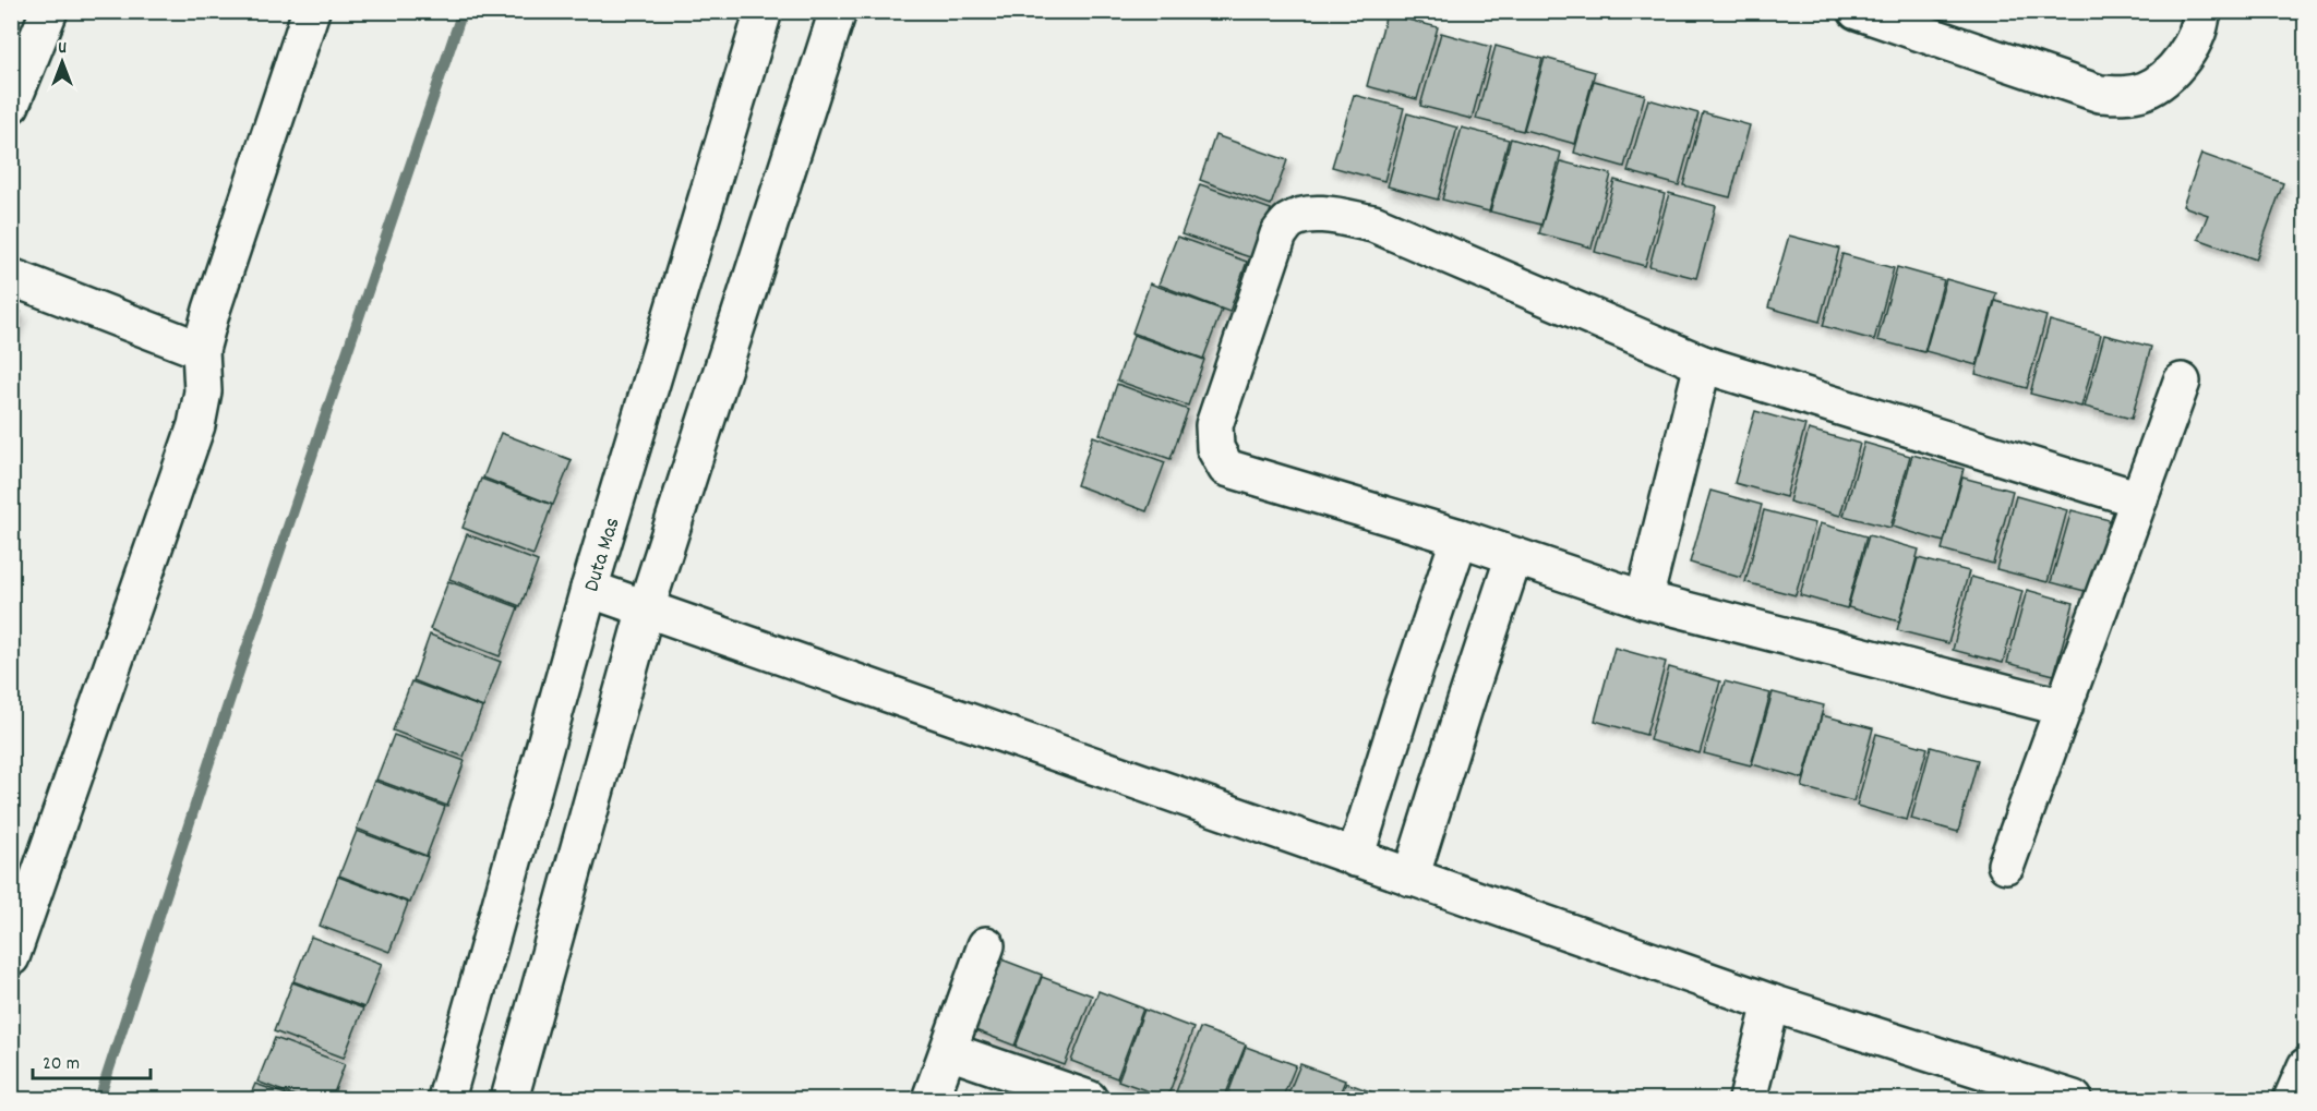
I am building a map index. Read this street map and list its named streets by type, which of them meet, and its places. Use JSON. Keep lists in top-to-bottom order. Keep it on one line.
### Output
{"streets":{"street":["Duta Mas"]},"scale_bar":"20 m","north":"top"}
